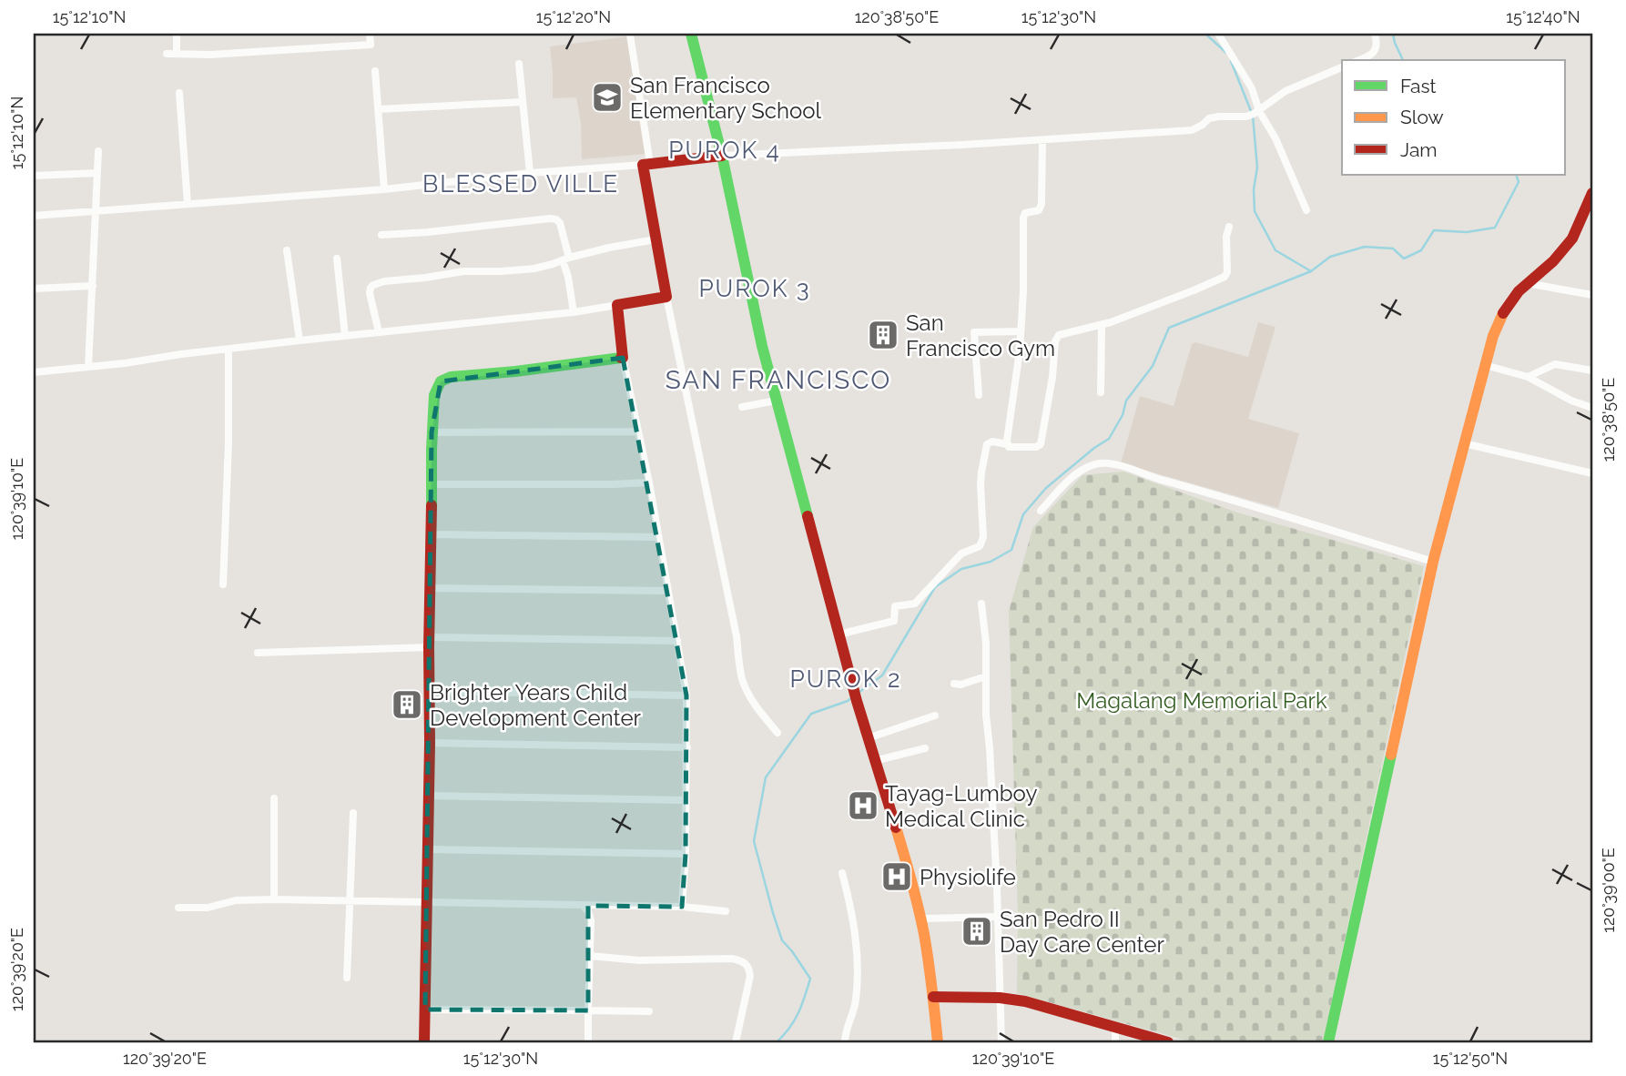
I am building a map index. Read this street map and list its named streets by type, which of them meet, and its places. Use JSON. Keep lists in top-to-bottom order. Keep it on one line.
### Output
{"districts":["PUROK 4","BLESSED VILLE","PUROK 3","SAN FRANCISCO","PUROK 2"],"parks":["Magalang Memorial Park"],"places":{"school or university":["San Francisco Elementary School"],"building":["San Francisco Gym","Brighter Years Child Development Center","San Pedro II Day Care Center"],"hospital":["Tayag-Lumboy Medical Clinic","Physiolife"]},"legend":["Fast","Slow","Jam"],"coordinates":["15°12'10\"N","15°12'20\"N","120°38'50\"E","15°12'30\"N","15°12'40\"N","120°39'10\"E","120°39'00\"E","120°39'20\"E","15°12'50\"N"]}
